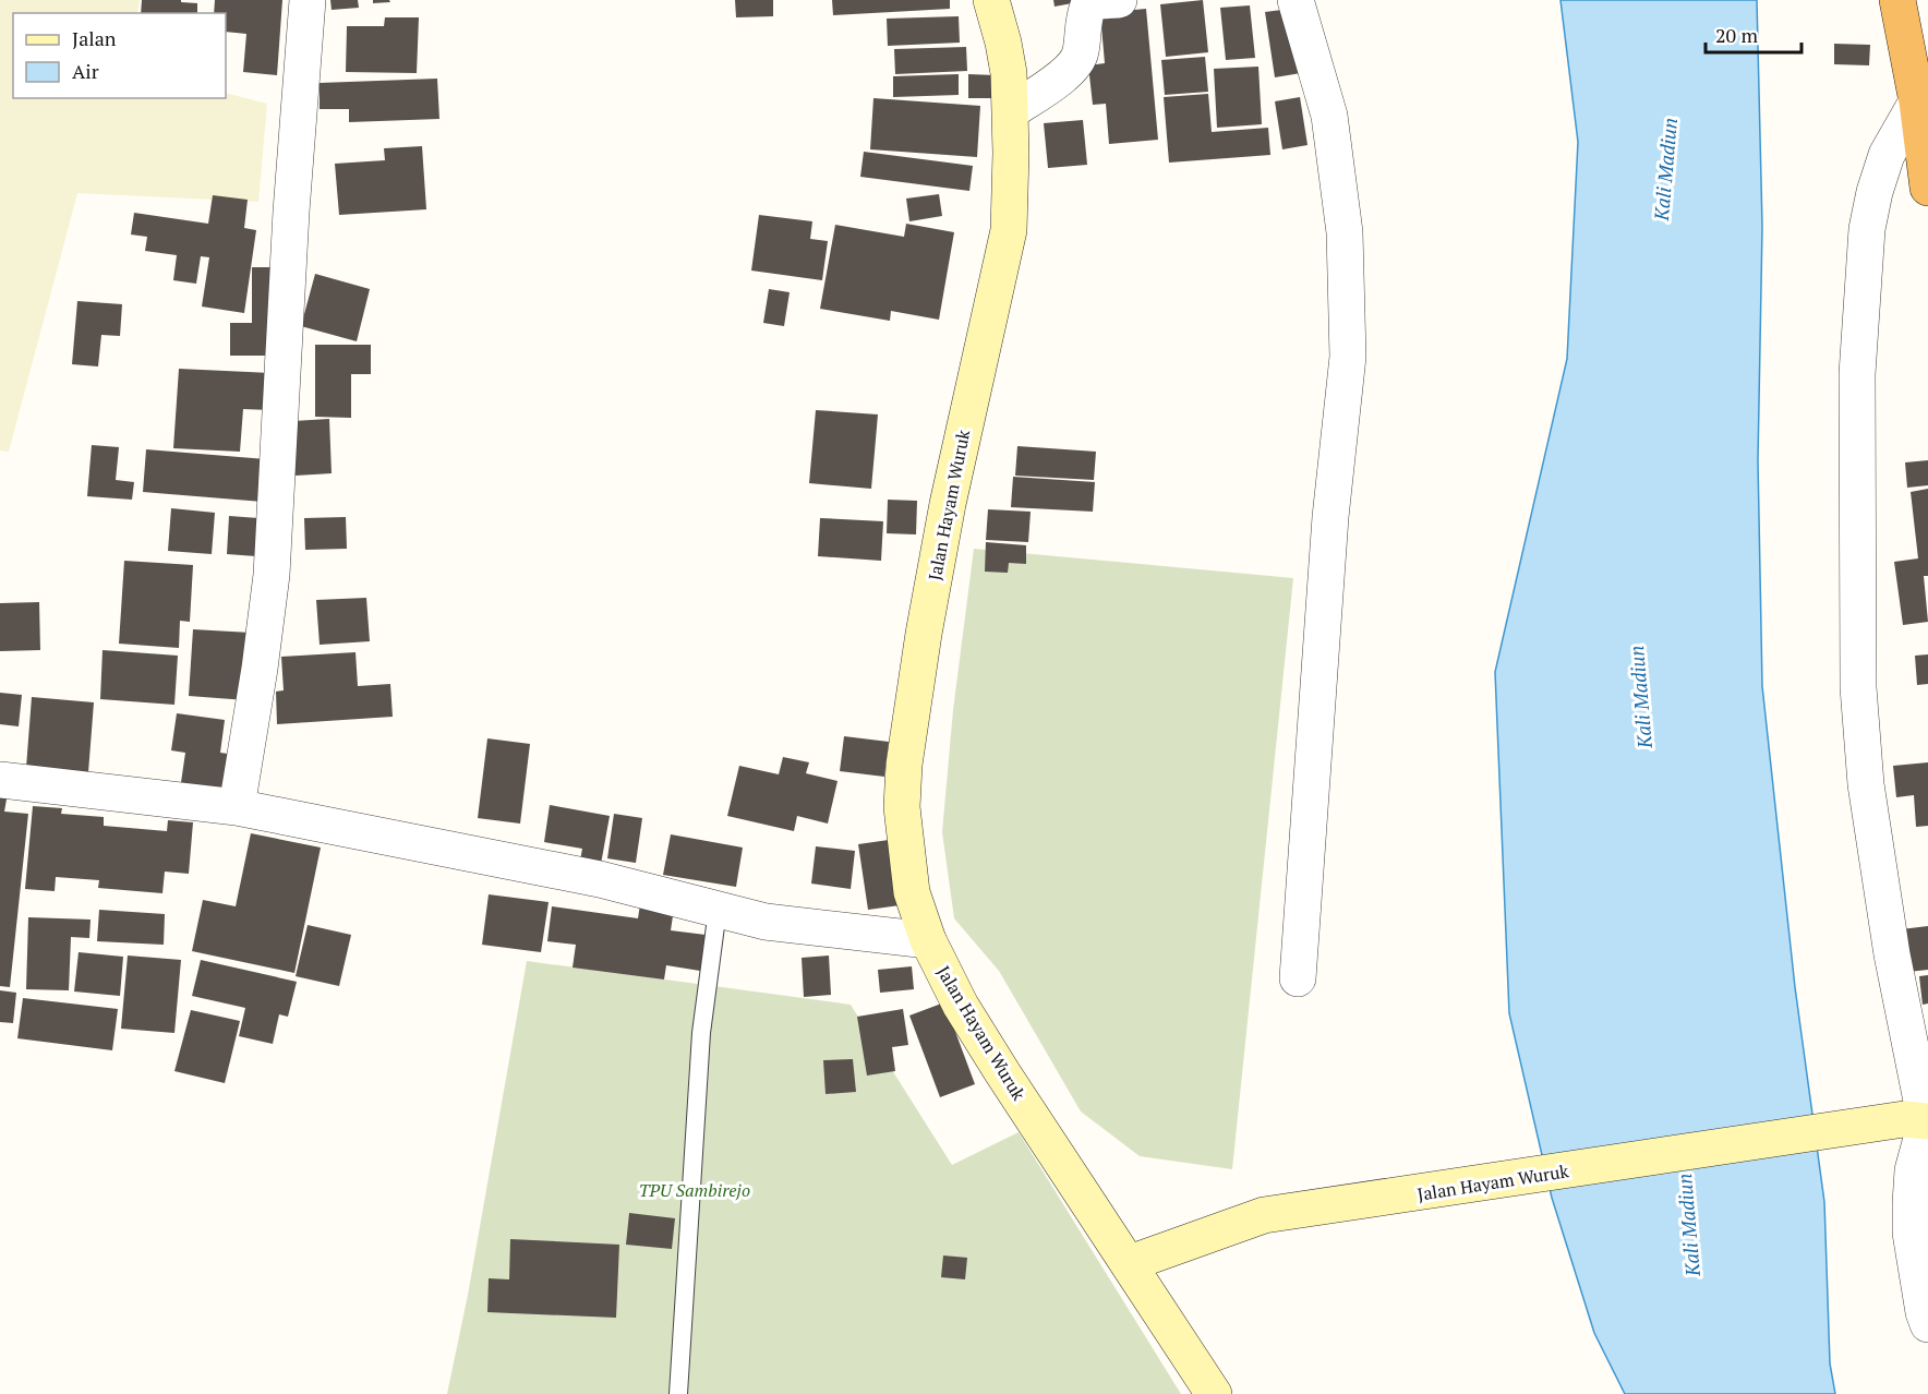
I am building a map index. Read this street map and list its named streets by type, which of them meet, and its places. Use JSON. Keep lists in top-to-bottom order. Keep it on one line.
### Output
{"streets":{"main road":["Jalan Hayam Wuruk"]},"water":["Kali Madiun"],"parks":["TPU Sambirejo"],"legend":["Jalan","Air"],"scale_bar":"20 m"}
